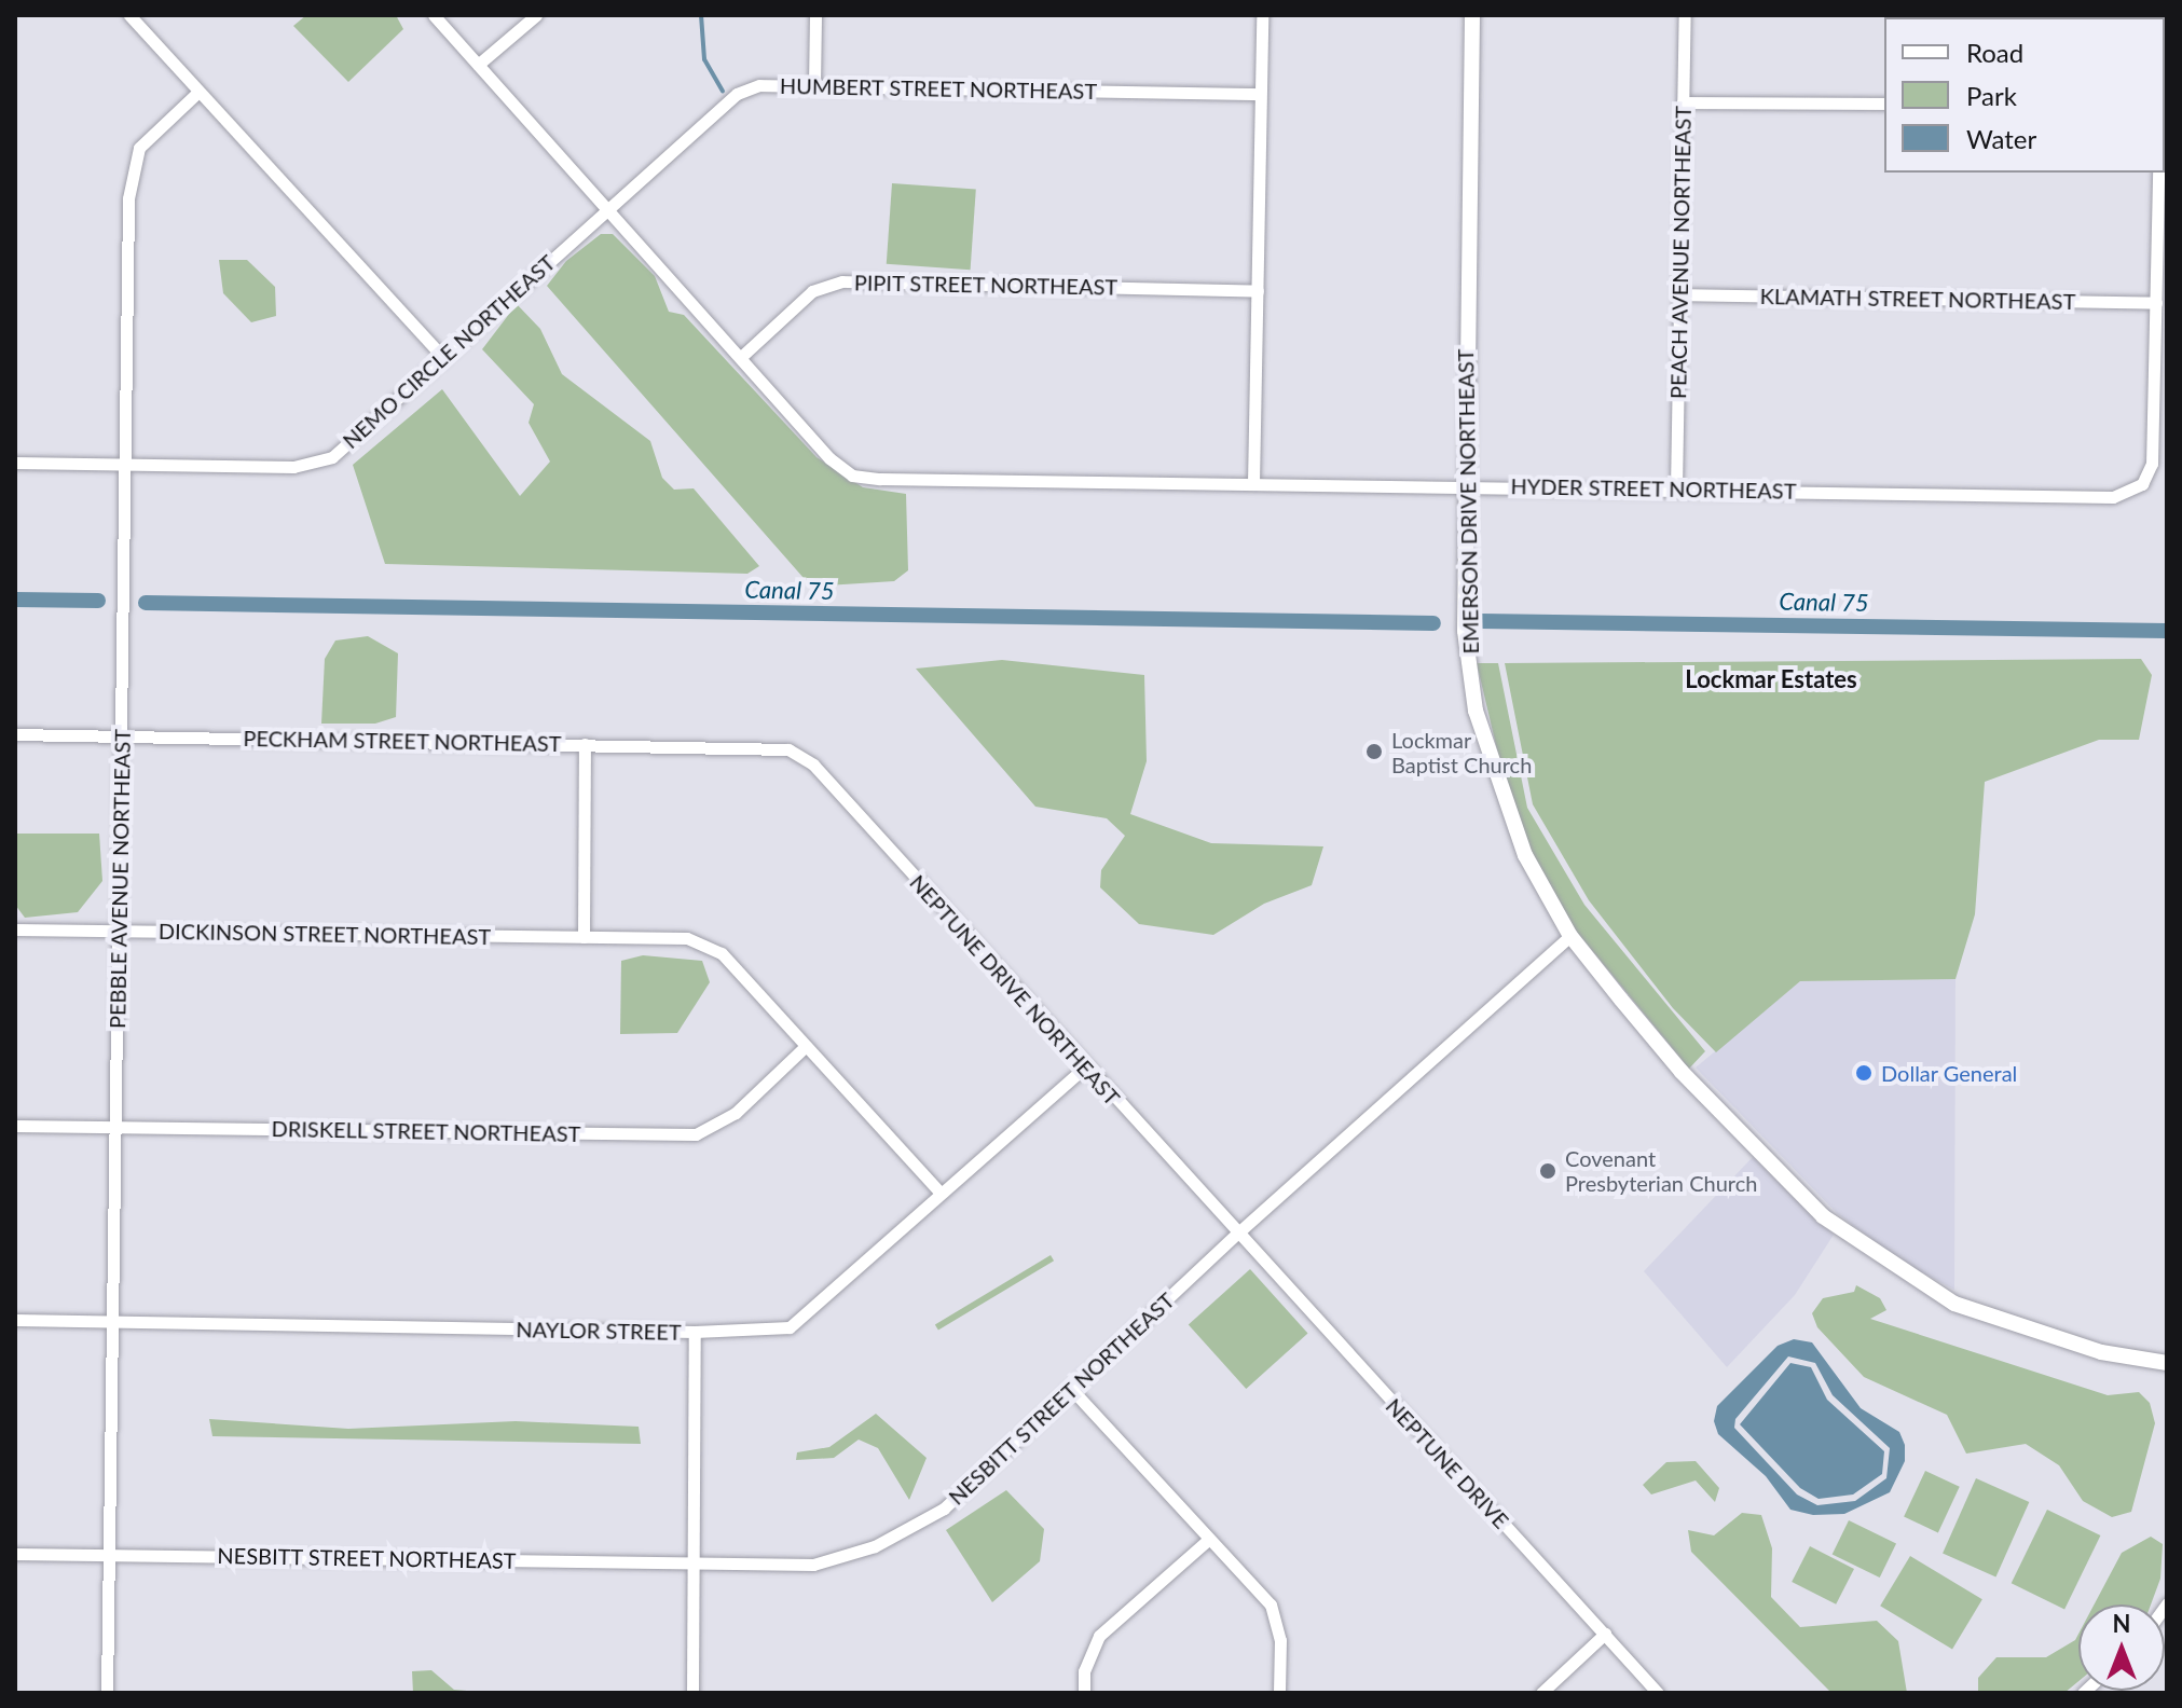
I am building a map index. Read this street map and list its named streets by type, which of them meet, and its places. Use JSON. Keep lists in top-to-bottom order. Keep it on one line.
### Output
{"streets":{"street":["HUMBERT STREET NORTHEAST","PEACH AVENUE NORTHEAST","PIPIT STREET NORTHEAST","KLAMATH STREET NORTHEAST","NEMO CIRCLE NORTHEAST","HYDER STREET NORTHEAST","EMERSON DRIVE NORTHEAST","PECKHAM STREET NORTHEAST","PEBBLE AVENUE NORTHEAST","DICKINSON STREET NORTHEAST","NEPTUNE DRIVE NORTHEAST","DRISKELL STREET NORTHEAST","NAYLOR STREET","NESBITT STREET NORTHEAST","NEPTUNE DRIVE"]},"crossings":[["HUMBERT STREET NORTHEAST","NEMO CIRCLE NORTHEAST"],["PEACH AVENUE NORTHEAST","KLAMATH STREET NORTHEAST"],["PEACH AVENUE NORTHEAST","HYDER STREET NORTHEAST"],["PIPIT STREET NORTHEAST","HYDER STREET NORTHEAST"],["KLAMATH STREET NORTHEAST","HYDER STREET NORTHEAST"],["NEMO CIRCLE NORTHEAST","PEBBLE AVENUE NORTHEAST"],["HYDER STREET NORTHEAST","EMERSON DRIVE NORTHEAST"],["EMERSON DRIVE NORTHEAST","NESBITT STREET NORTHEAST"],["PECKHAM STREET NORTHEAST","PEBBLE AVENUE NORTHEAST"],["PECKHAM STREET NORTHEAST","NEPTUNE DRIVE NORTHEAST"],["PEBBLE AVENUE NORTHEAST","DICKINSON STREET NORTHEAST"],["PEBBLE AVENUE NORTHEAST","DRISKELL STREET NORTHEAST"],["PEBBLE AVENUE NORTHEAST","NAYLOR STREET"],["PEBBLE AVENUE NORTHEAST","NESBITT STREET NORTHEAST"],["DICKINSON STREET NORTHEAST","DRISKELL STREET NORTHEAST"],["DICKINSON STREET NORTHEAST","NAYLOR STREET"],["NEPTUNE DRIVE NORTHEAST","NAYLOR STREET"],["NEPTUNE DRIVE NORTHEAST","NESBITT STREET NORTHEAST"],["NEPTUNE DRIVE NORTHEAST","NEPTUNE DRIVE"],["NESBITT STREET NORTHEAST","NEPTUNE DRIVE"]],"districts":["Lockmar Estates"],"water":["Canal 75"],"places":["Lockmar Baptist Church","Dollar General","Covenant Presbyterian Church"],"legend":["Road","Park","Water"],"north":"top"}
